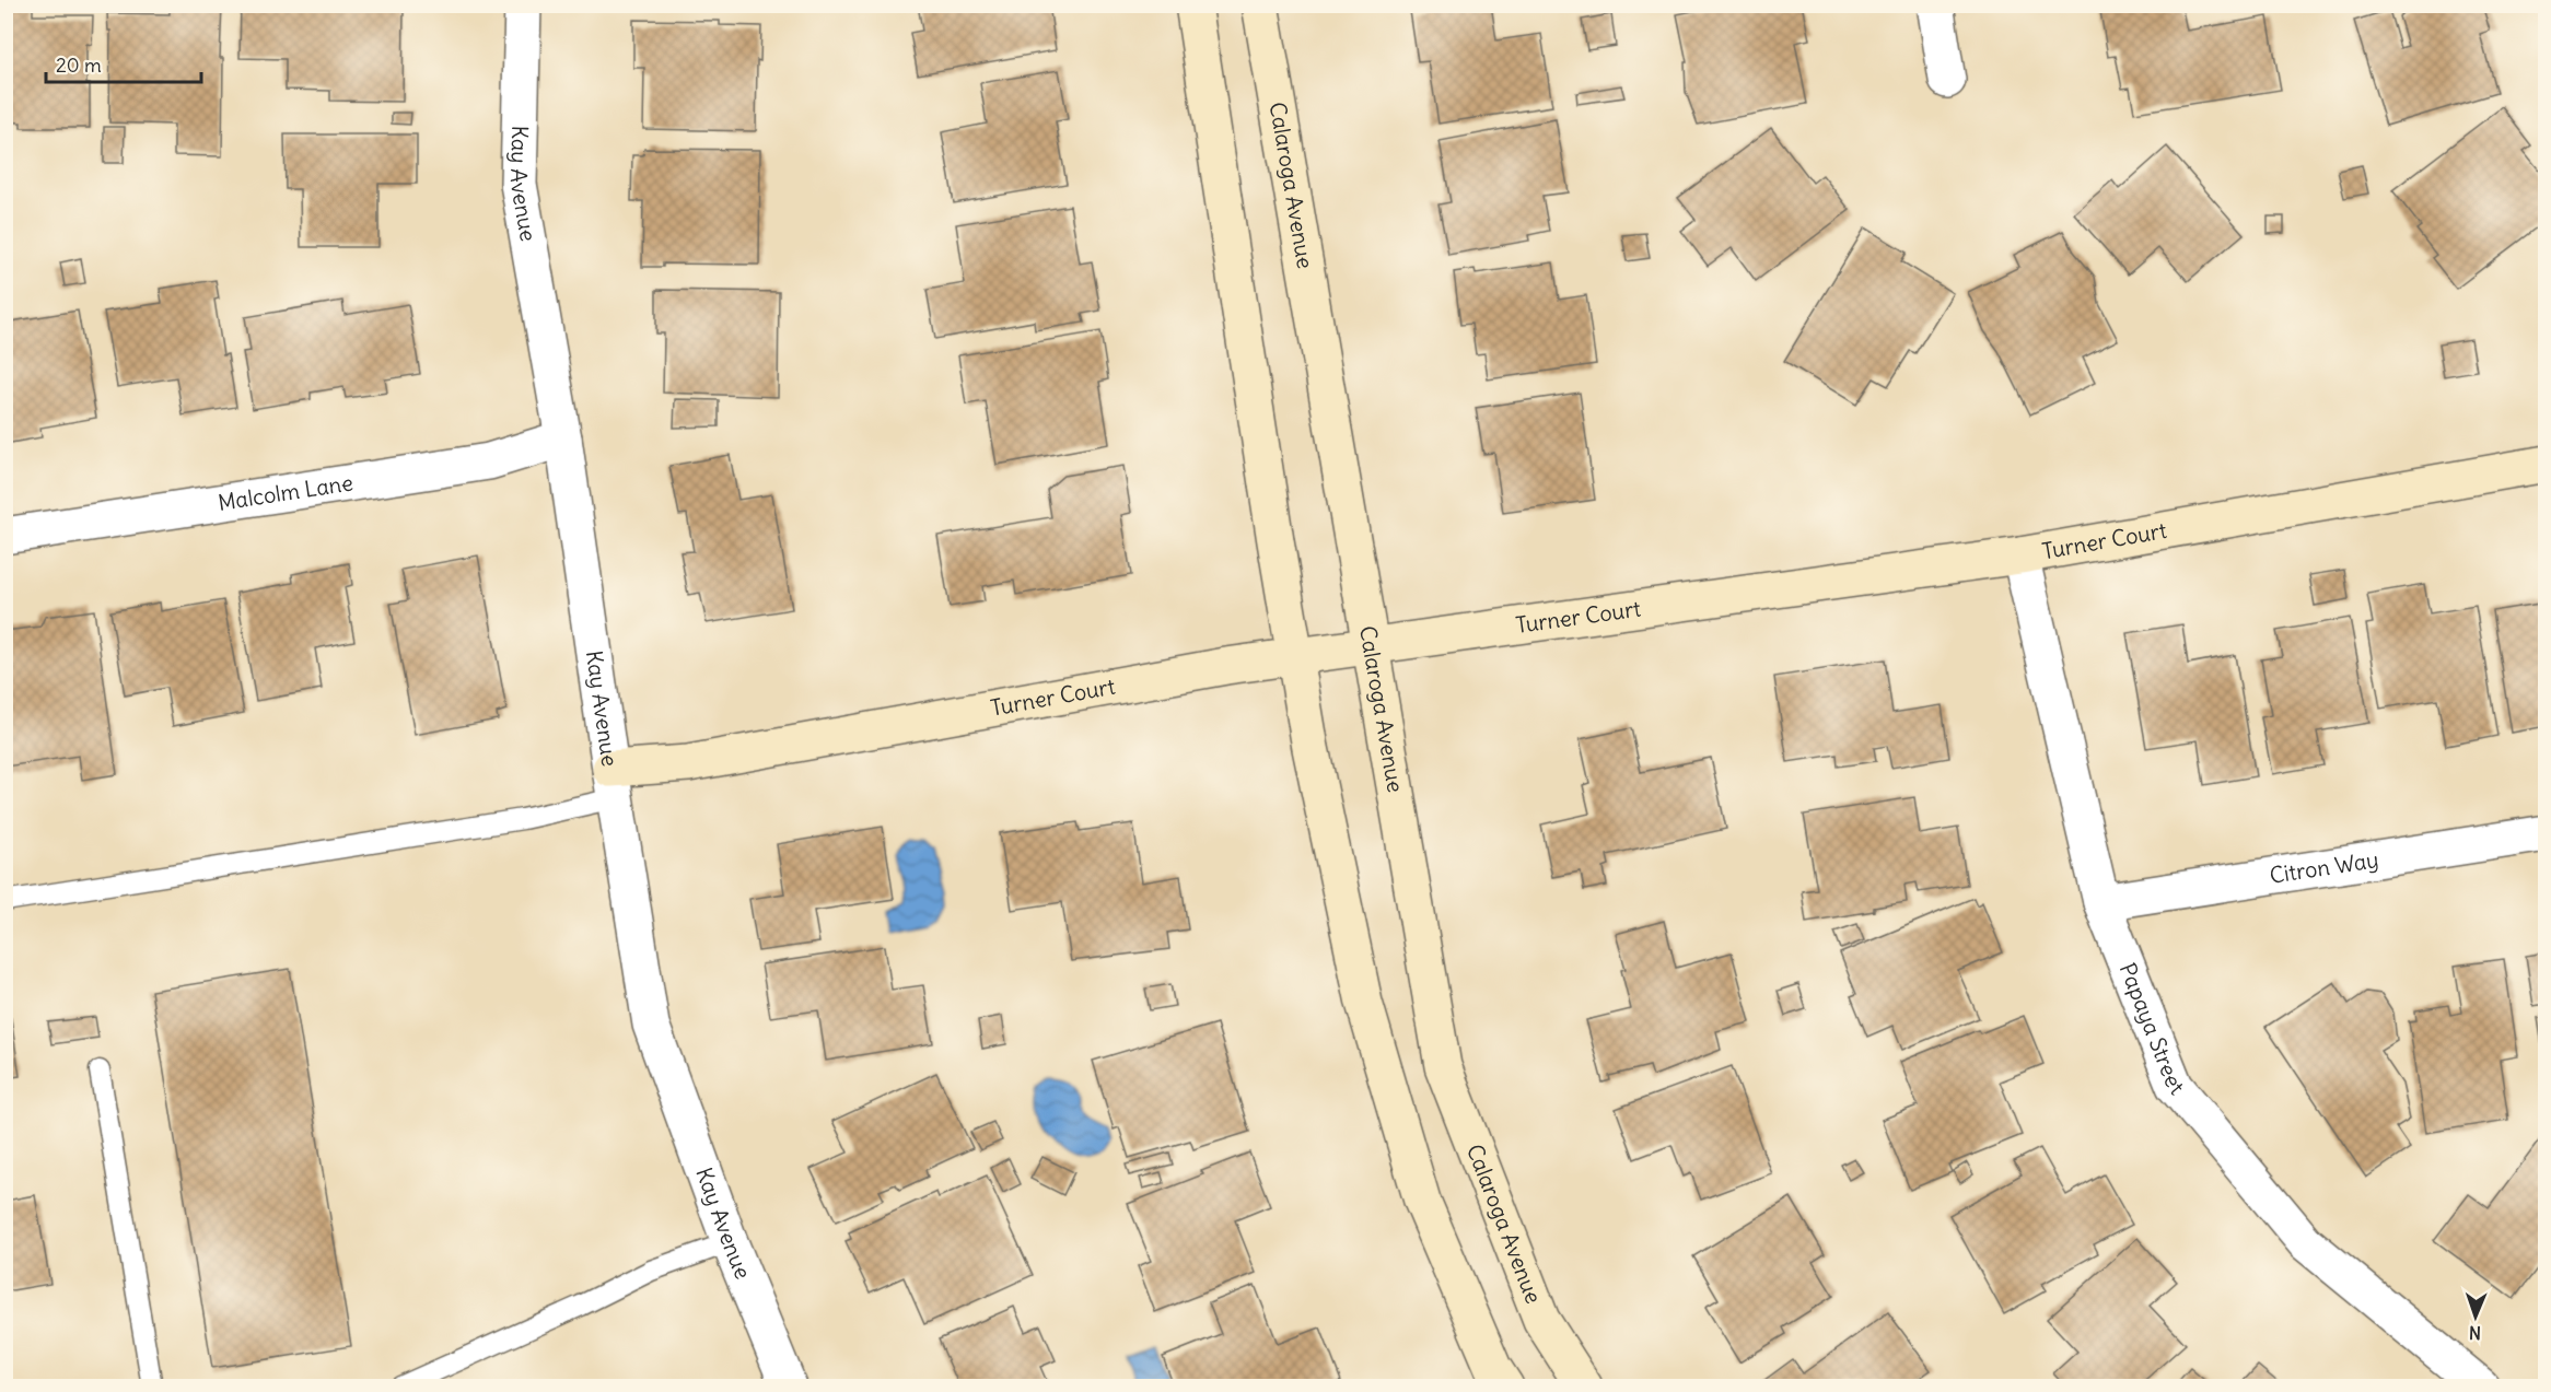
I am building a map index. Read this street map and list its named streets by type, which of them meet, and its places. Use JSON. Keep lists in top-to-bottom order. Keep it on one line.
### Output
{"streets":{"street":["Kay Avenue","Calaroga Avenue","Malcolm Lane","Turner Court","Citron Way","Papaya Street"]},"crossings":[["Kay Avenue","Malcolm Lane"],["Kay Avenue","Turner Court"],["Calaroga Avenue","Turner Court"],["Turner Court","Papaya Street"],["Citron Way","Papaya Street"]],"scale_bar":"20 m","north":"bottom"}
